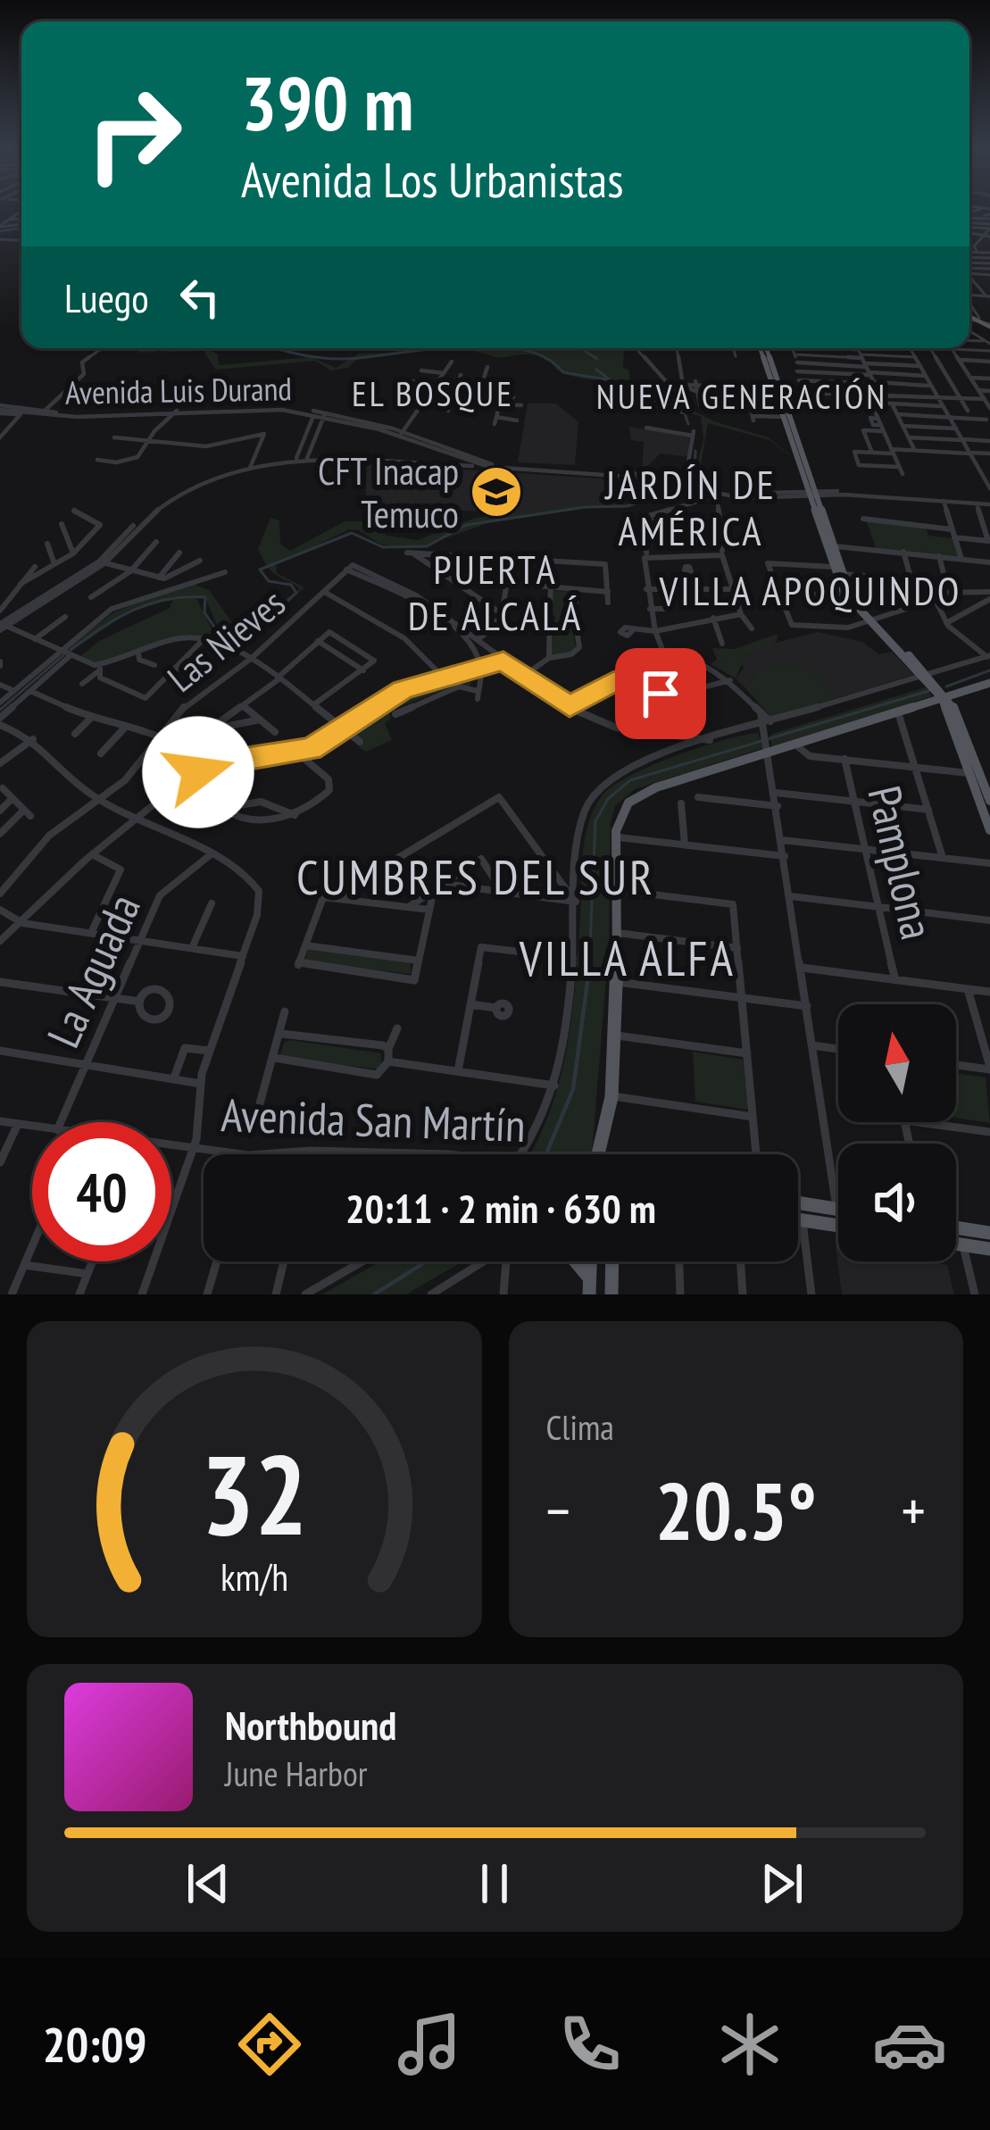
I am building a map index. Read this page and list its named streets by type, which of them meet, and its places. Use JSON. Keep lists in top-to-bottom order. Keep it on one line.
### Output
{"streets":{"street":["Avenida Luis Durand","Las Nieves","Pamplona","La Aguada","Avenida San Martín"]},"districts":["EL BOSQUE","NUEVA GENERACIÓN","JARDÍN DE AMÉRICA","PUERTA DE ALCALÁ","VILLA APOQUINDO","CUMBRES DEL SUR","VILLA ALFA"],"places":{"school or university":["CFT Inacap Temuco"]},"north":"top","page":{"turn":["390 m","Avenida Los Urbanistas"],"then":"Luego","limit":"40","trip":"20:11 · 2 min · 630 m","tile":"Clima","heat":["−","20.5°","+"],"song":["Northbound","June Harbor"],"tabs":"20:09","gauge":["32","km/h"]}}
